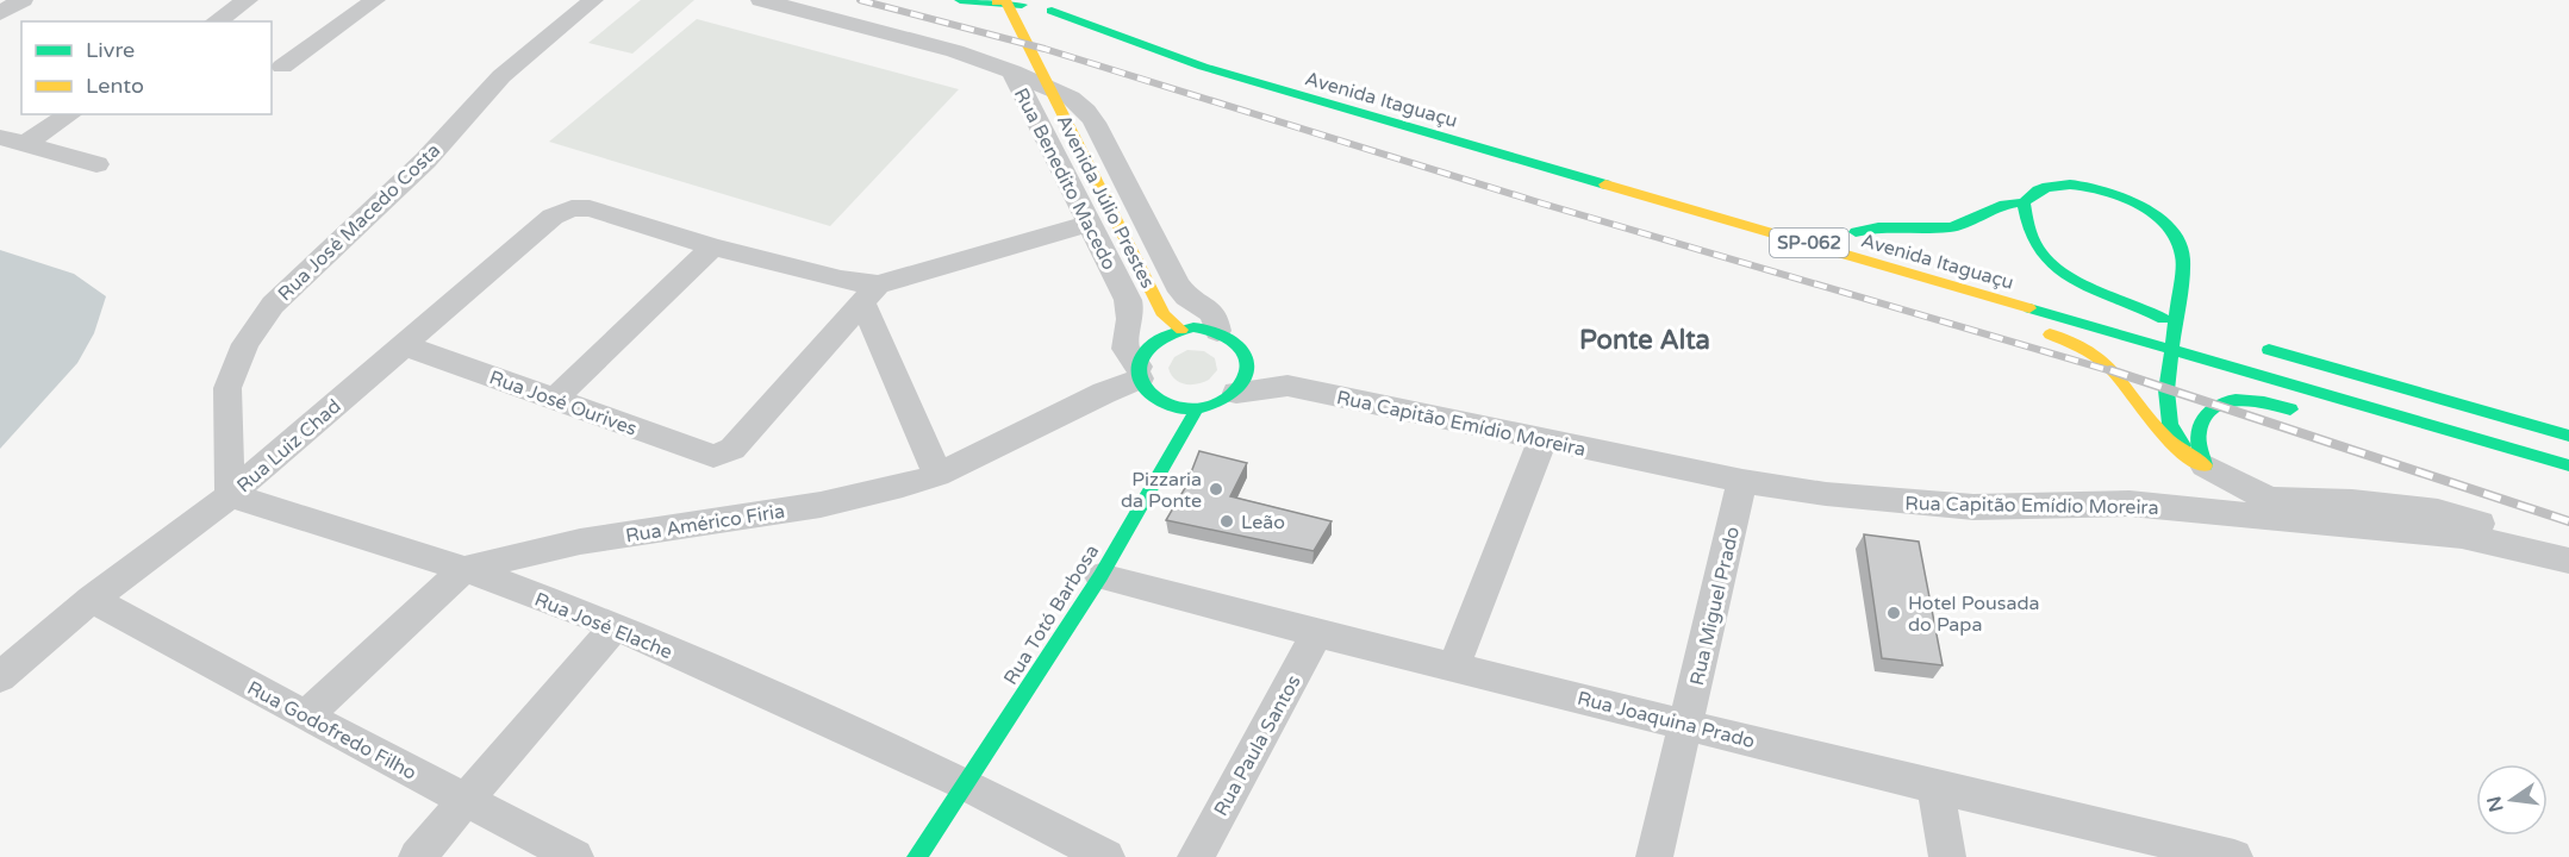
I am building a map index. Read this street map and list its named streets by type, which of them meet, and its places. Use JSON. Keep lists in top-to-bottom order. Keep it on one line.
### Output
{"streets":{"main road":["Avenida Itaguaçu","Avenida Júlio Prestes","SP-062","Rua Totó Barbosa"],"street":["Rua Benedito Macedo","Rua José Macedo Costa","Rua José Ourives","Rua Capitão Emídio Moreira","Rua Luiz Chad","Rua Américo Firia","Rua Miguel Prado","Rua José Elache","Rua Joaquina Prado","Rua Godofredo Filho","Rua Paula Santos"]},"crossings":[["Avenida Itaguaçu","SP-062"],["Rua Benedito Macedo","Avenida Júlio Prestes"],["Rua Benedito Macedo","Rua Capitão Emídio Moreira"],["Rua Benedito Macedo","Rua Américo Firia"],["Rua Benedito Macedo","Rua Totó Barbosa"],["Avenida Júlio Prestes","Rua Capitão Emídio Moreira"],["Avenida Júlio Prestes","Rua Américo Firia"],["Avenida Júlio Prestes","Rua Totó Barbosa"],["Rua José Macedo Costa","Rua Luiz Chad"],["Rua José Macedo Costa","Rua José Elache"],["Rua José Ourives","Rua Luiz Chad"],["Rua Capitão Emídio Moreira","Rua Américo Firia"],["Rua Capitão Emídio Moreira","Rua Miguel Prado"],["Rua Capitão Emídio Moreira","Rua Totó Barbosa"],["Rua Luiz Chad","Rua José Elache"],["Rua Luiz Chad","Rua Godofredo Filho"],["Rua Américo Firia","Rua Totó Barbosa"],["Rua Américo Firia","Rua José Elache"],["Rua Américo Firia","Rua Godofredo Filho"],["Rua Miguel Prado","Rua Joaquina Prado"],["Rua Totó Barbosa","Rua José Elache"],["Rua Totó Barbosa","Rua Joaquina Prado"],["Rua Joaquina Prado","Rua Paula Santos"]],"districts":["Ponte Alta"],"places":["Pizzaria da Ponte","Leão","Hotel Pousada do Papa"],"legend":["Livre","Lento"],"north":"left"}
